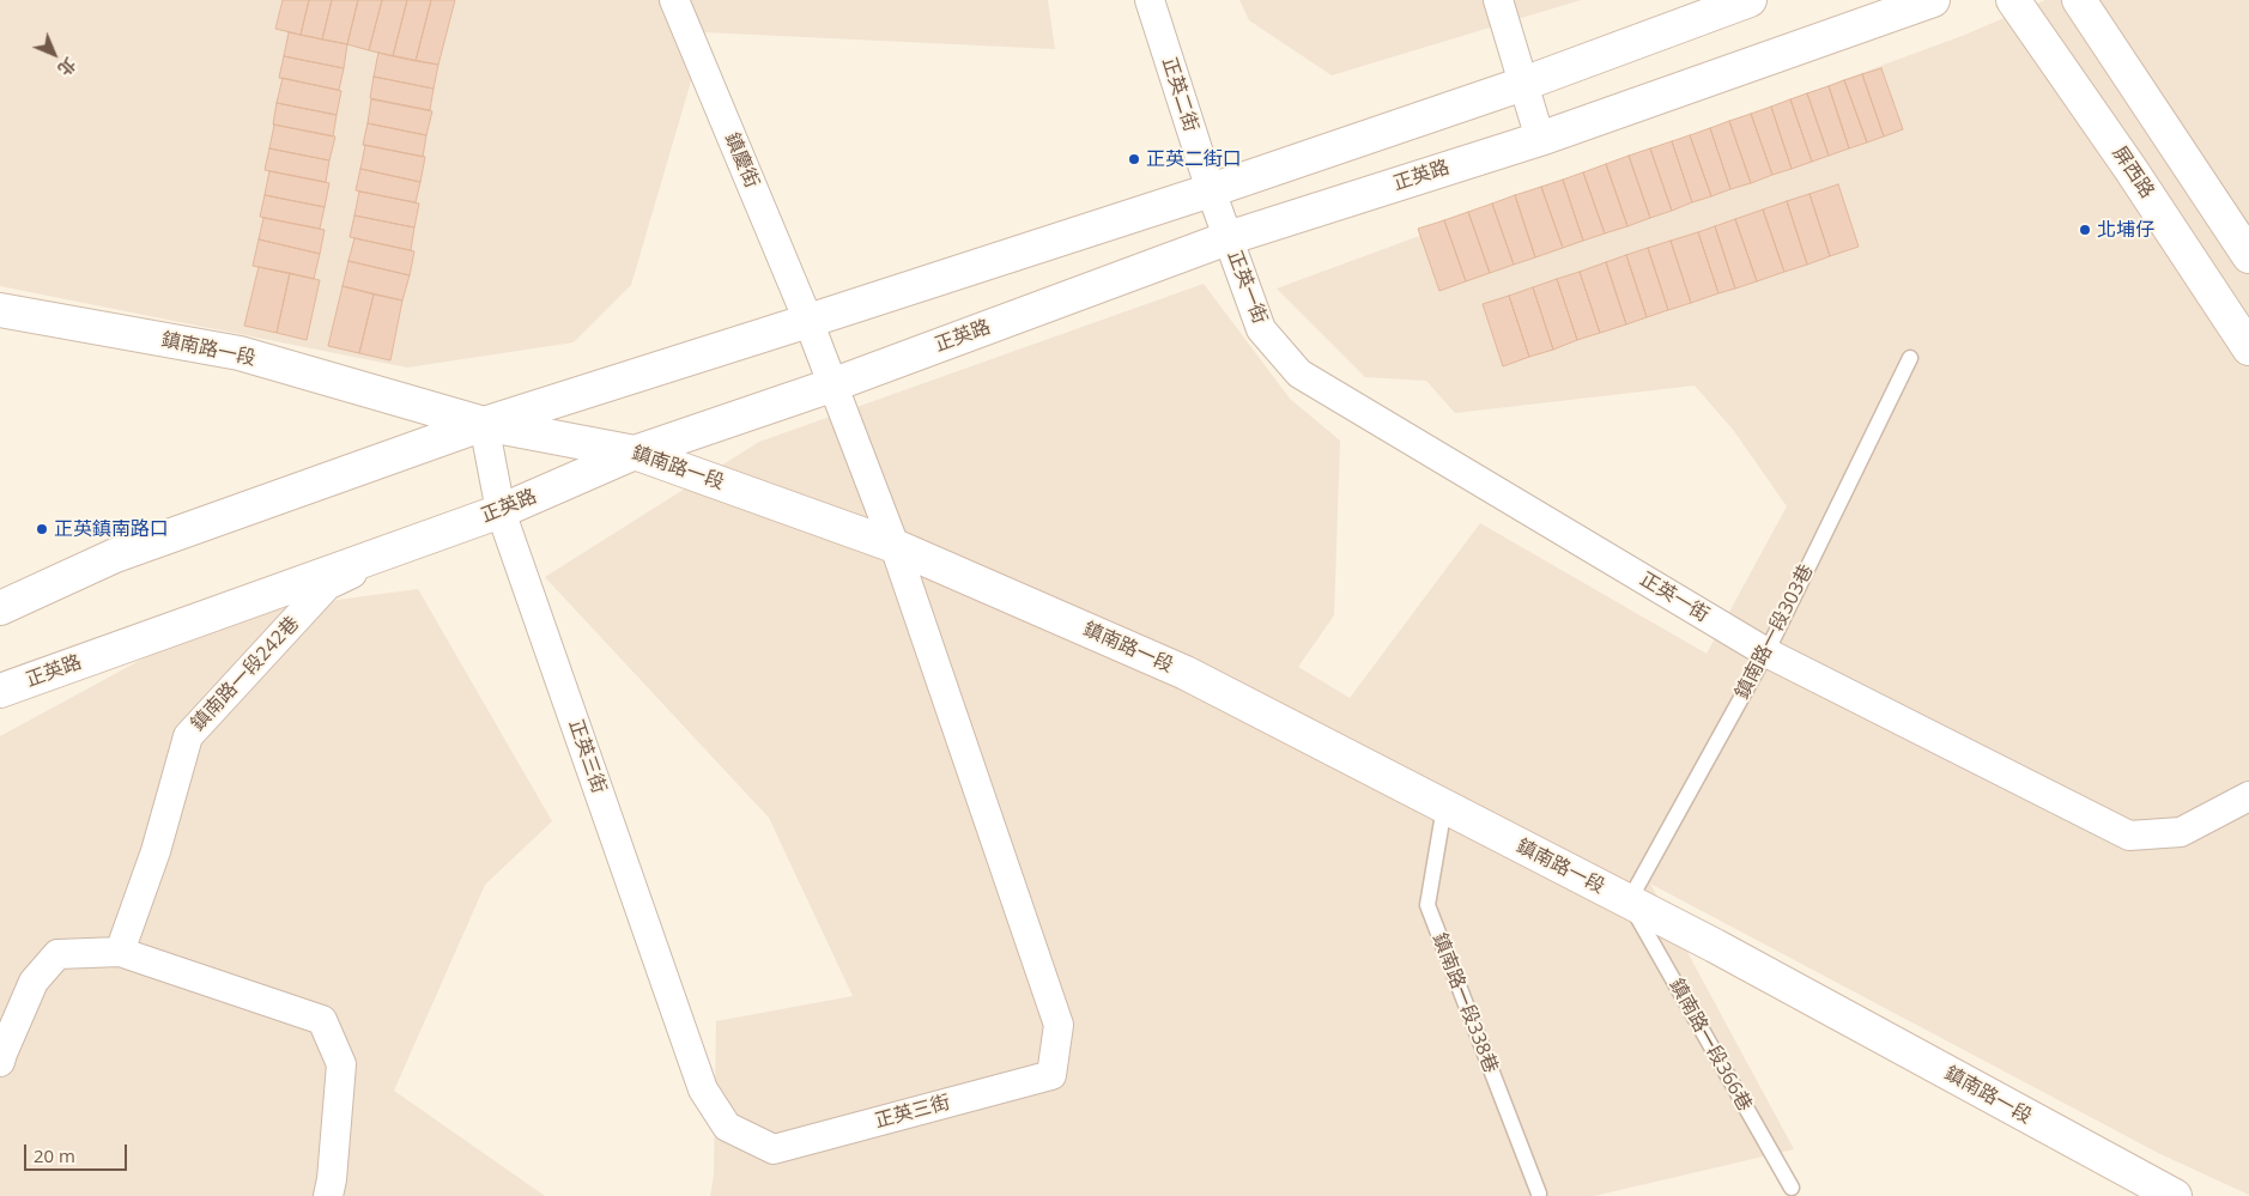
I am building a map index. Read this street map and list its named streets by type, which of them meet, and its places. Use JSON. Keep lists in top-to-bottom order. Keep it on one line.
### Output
{"streets":{"street":["正英二街","鎮慶街","屏西路","正英路","正英一街","鎮南路一段","鎮南路一段242巷","正英三街"],"lane":["鎮南路一段303巷","鎮南路一段338巷","鎮南路一段366巷"]},"crossings":[["正英二街","正英一街"],["鎮慶街","正英三街"],["正英路","正英一街"],["正英路","鎮南路一段"],["正英路","鎮南路一段242巷"],["正英路","正英三街"],["正英一街","鎮南路一段303巷"],["鎮南路一段","鎮南路一段303巷"],["鎮南路一段","正英三街"],["鎮南路一段","鎮南路一段338巷"],["鎮南路一段","鎮南路一段366巷"],["鎮南路一段303巷","鎮南路一段366巷"],["鎮南路一段242巷","正英三街"]],"places":["正英二街口","北埔仔","正英鎮南路口"],"scale_bar":"20 m","north":"bottom right"}
